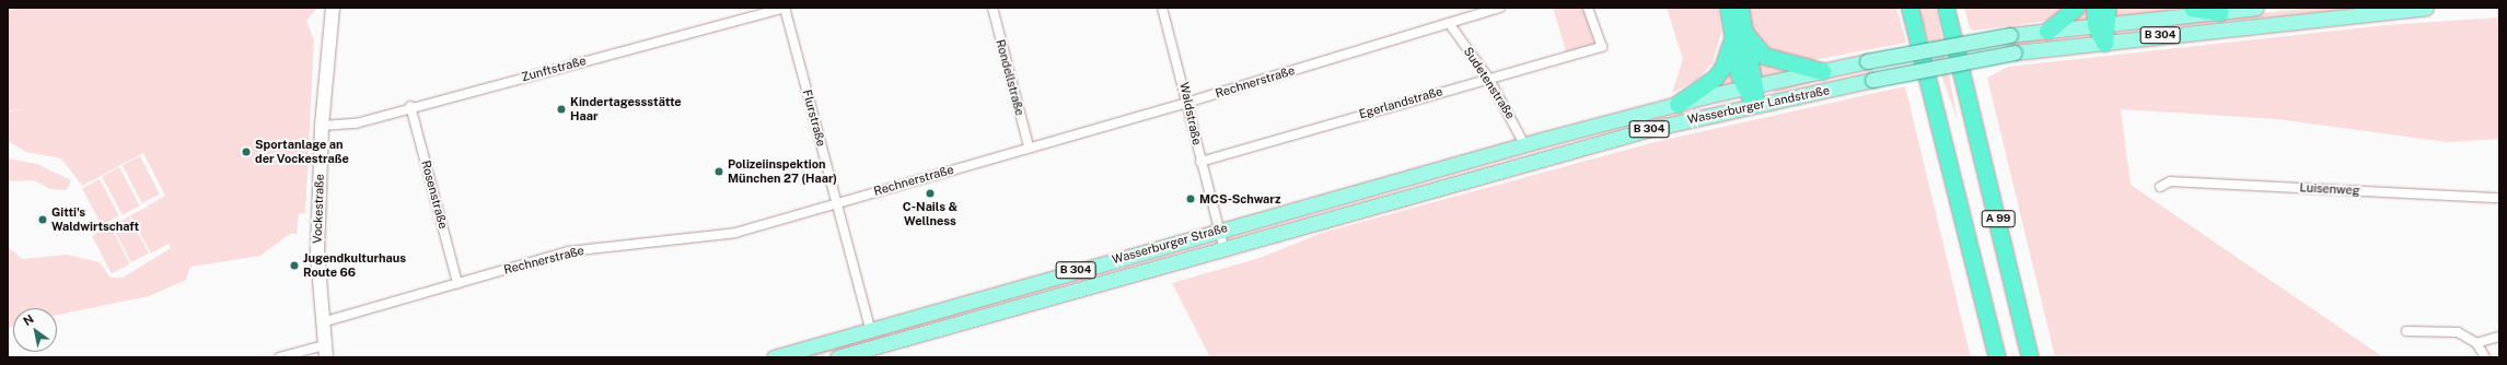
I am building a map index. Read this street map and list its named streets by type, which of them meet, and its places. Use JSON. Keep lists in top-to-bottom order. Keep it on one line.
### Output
{"streets":{"highway":["A 99"],"main road":["B 304","Wasserburger Landstraße","Vockestraße","Wasserburger Straße"],"street":["Zunftstraße","Rondellstraße","Rechnerstraße","Sudetenstraße","Egerlandstraße","Waldstraße","Flurstraße","Luisenweg","Rosenstraße"]},"crossings":[["B 304","Wasserburger Landstraße"],["Zunftstraße","Flurstraße"],["Zunftstraße","Rosenstraße"],["Zunftstraße","Vockestraße"],["Rondellstraße","Rechnerstraße"],["Rechnerstraße","Sudetenstraße"],["Rechnerstraße","Waldstraße"],["Rechnerstraße","Flurstraße"],["Rechnerstraße","Rosenstraße"],["Rechnerstraße","Vockestraße"],["Sudetenstraße","Egerlandstraße"],["Sudetenstraße","Wasserburger Straße"],["Egerlandstraße","Waldstraße"],["Wasserburger Landstraße","Wasserburger Straße"],["Waldstraße","Wasserburger Straße"],["Flurstraße","Wasserburger Straße"]],"places":["Kindertagessstätte Haar","Sportanlage an der Vockestraße","Polizeiinspektion München 27 (Haar)","C-Nails & Wellness","MCS-Schwarz","Gitti's Waldwirtschaft","Jugendkulturhaus Route 66"],"north":"top left"}
